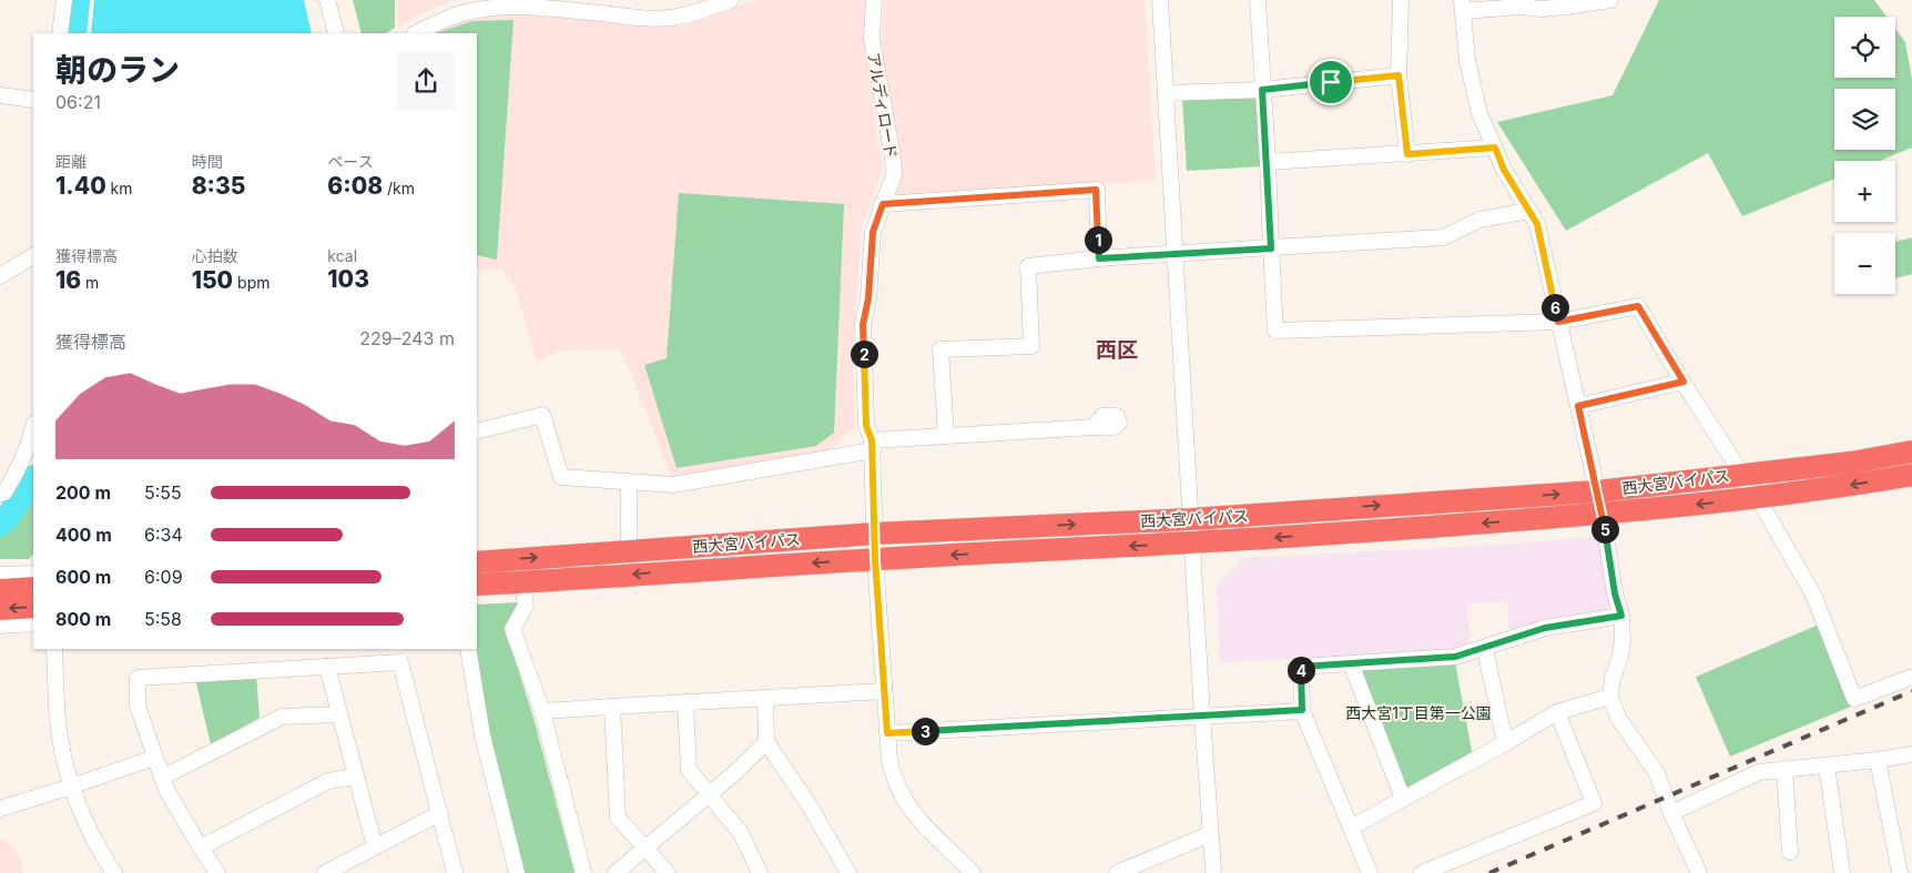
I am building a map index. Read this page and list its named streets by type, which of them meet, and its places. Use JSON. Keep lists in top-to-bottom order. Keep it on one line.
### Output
{"streets":{"highway":["西大宮バイパス"],"street":["アルディロード"]},"crossings":[["アルディロード","西大宮バイパス"]],"districts":["西区"],"parks":["西大宮1丁目第一公園"],"page":{"map_buttons":["+","−"],"heading":["朝のラン","06:21"],"stats":[["距離","1.40 km"],["時間","8:35"],["ペース","6:08 /km"],["獲得標高","16 m"],["心拍数","150 bpm"],["kcal","103"]],"pins":["1","6","2","5","4","3"],"chart":["獲得標高","229–243 m"],"list":[{"name":"200 m","note":"5:55"},{"name":"400 m","note":"6:34"},{"name":"600 m","note":"6:09"},{"name":"800 m","note":"5:58"}]}}
